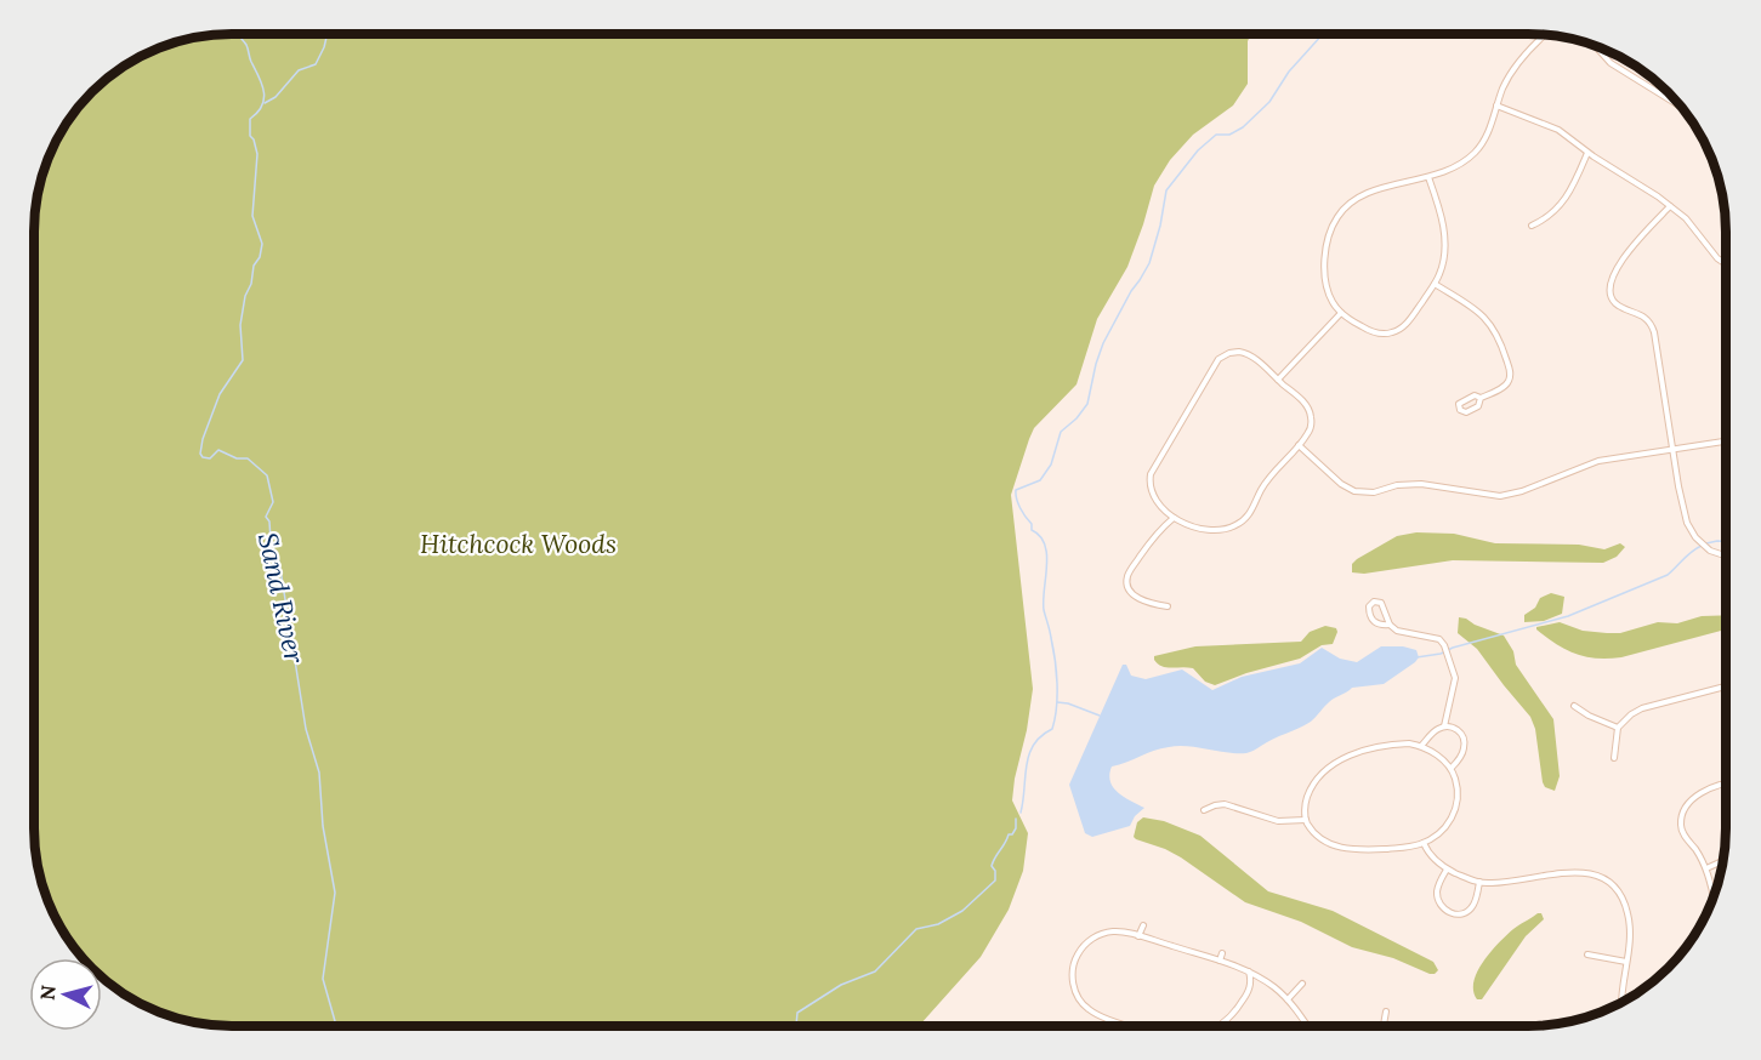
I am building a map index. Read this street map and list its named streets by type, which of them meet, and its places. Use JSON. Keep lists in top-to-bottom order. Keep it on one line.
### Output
{"water":["Sand River"],"parks":["Hitchcock Woods"],"north":"left"}
